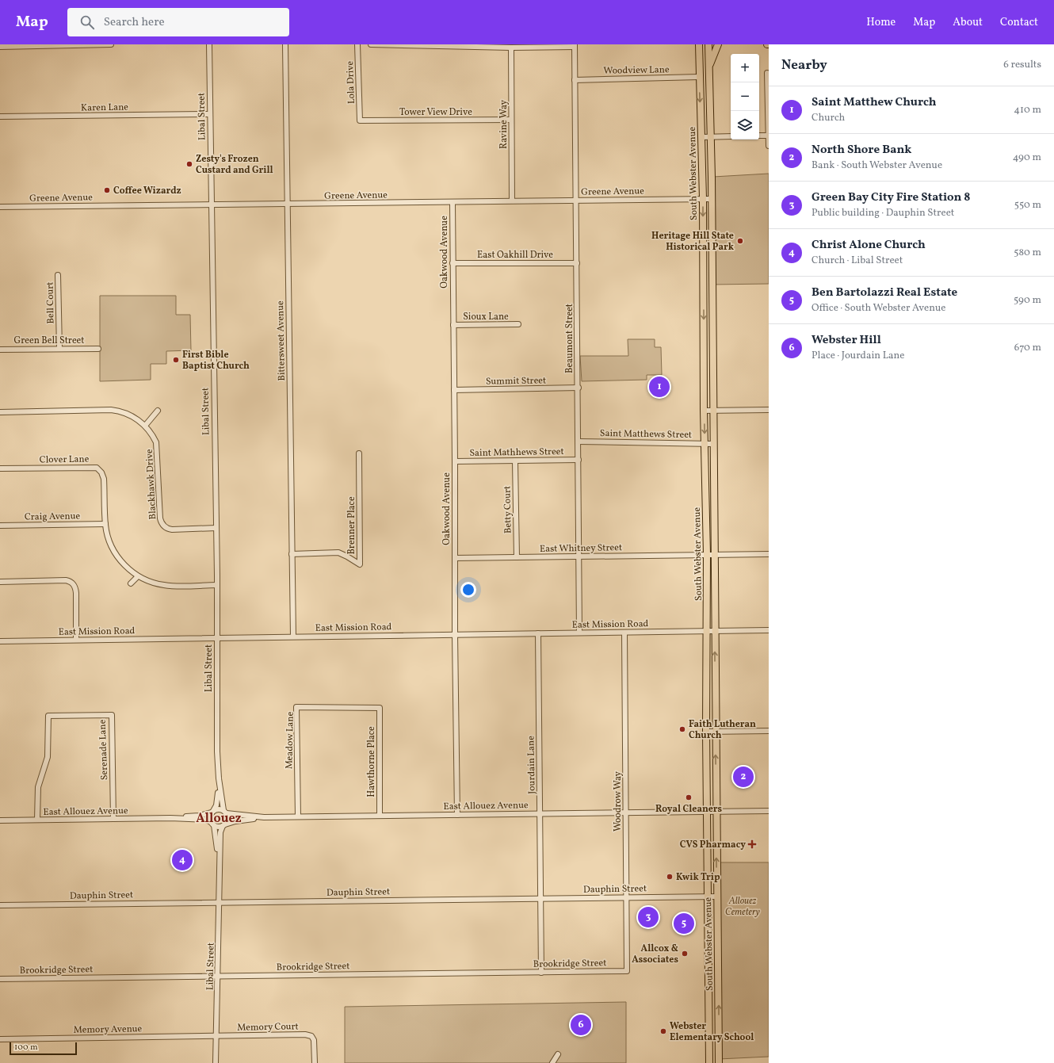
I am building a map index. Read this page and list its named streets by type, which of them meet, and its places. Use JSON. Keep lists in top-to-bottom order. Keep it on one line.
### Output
{"streets":{"main road":["South Webster Avenue"],"street":["Woodview Lane","Lola Drive","Karen Lane","Tower View Drive","Libal Street","Ravine Way","Greene Avenue","Oakwood Avenue","East Oakhill Drive","Bell Court","Sioux Lane","Beaumont Street","Green Bell Street","Bittersweet Avenue","Summit Street","Saint Matthews Street","Saint Mathhews Street","Clover Lane","Blackhawk Drive","Betty Court","Craig Avenue","Brenner Place","East Whitney Street","East Mission Road","Meadow Lane","Serenade Lane","Hawthorne Place","Jourdain Lane","Woodrow Way","East Allouez Avenue","Dauphin Street","Brookridge Street","Memory Court","Memory Avenue"]},"crossings":[["Woodview Lane","South Webster Avenue"],["Woodview Lane","Beaumont Street"],["Lola Drive","Tower View Drive"],["Karen Lane","Libal Street"],["Tower View Drive","Ravine Way"],["Libal Street","Greene Avenue"],["Libal Street","Clover Lane"],["Libal Street","Blackhawk Drive"],["Libal Street","East Mission Road"],["Libal Street","East Allouez Avenue"],["Libal Street","Dauphin Street"],["Libal Street","Brookridge Street"],["Libal Street","Memory Court"],["Libal Street","Memory Avenue"],["Ravine Way","Greene Avenue"],["South Webster Avenue","Greene Avenue"],["South Webster Avenue","Saint Matthews Street"],["South Webster Avenue","East Whitney Street"],["South Webster Avenue","East Mission Road"],["South Webster Avenue","East Allouez Avenue"],["South Webster Avenue","Dauphin Street"],["Greene Avenue","Oakwood Avenue"],["Greene Avenue","Beaumont Street"],["Greene Avenue","Bittersweet Avenue"],["Oakwood Avenue","East Oakhill Drive"],["Oakwood Avenue","Sioux Lane"],["Oakwood Avenue","Summit Street"],["Oakwood Avenue","Saint Mathhews Street"],["Oakwood Avenue","East Whitney Street"],["Oakwood Avenue","East Mission Road"],["Oakwood Avenue","East Allouez Avenue"],["East Oakhill Drive","Beaumont Street"],["Bell Court","Green Bell Street"],["Beaumont Street","Summit Street"],["Beaumont Street","Saint Matthews Street"],["Beaumont Street","Saint Mathhews Street"],["Beaumont Street","East Whitney Street"],["Beaumont Street","East Mission Road"],["Bittersweet Avenue","Brenner Place"],["Bittersweet Avenue","East Mission Road"],["Saint Mathhews Street","Betty Court"],["Clover Lane","Craig Avenue"],["Betty Court","East Whitney Street"],["East Mission Road","Jourdain Lane"],["East Mission Road","Woodrow Way"],["Meadow Lane","Hawthorne Place"],["Meadow Lane","East Allouez Avenue"],["Serenade Lane","East Allouez Avenue"],["Hawthorne Place","East Allouez Avenue"],["Jourdain Lane","East Allouez Avenue"],["Jourdain Lane","Dauphin Street"],["Jourdain Lane","Brookridge Street"],["Woodrow Way","East Allouez Avenue"],["Woodrow Way","Dauphin Street"],["Woodrow Way","Brookridge Street"],["Memory Court","Memory Avenue"]],"districts":["Allouez"],"parks":["Allouez Cemetery"],"places":{"other":["Zesty's Frozen Custard and Grill","Coffee Wizardz","Heritage Hill State Historical Park","First Bible Baptist Church","Faith Lutheran Church","Royal Cleaners","Kwik Trip","Allcox & Associates","Webster Elementary School"],"health":["CVS Pharmacy"]},"scale_bar":"100 m","page":{"header":"Map","search":"Search here","nav":["Home","Map","About","Contact"],"heading":["Nearby","6 results"],"map_buttons":["+","−"],"list":[{"mark":"1","name":"Saint Matthew Church","note":"Church","value":"410 m"},{"mark":"2","name":"North Shore Bank","note":"Bank · South Webster Avenue","value":"490 m"},{"mark":"3","name":"Green Bay City Fire Station 8","note":"Public building · Dauphin Street","value":"550 m"},{"mark":"4","name":"Christ Alone Church","note":"Church · Libal Street","value":"580 m"},{"mark":"5","name":"Ben Bartolazzi Real Estate","note":"Office · South Webster Avenue","value":"590 m"},{"mark":"6","name":"Webster Hill","note":"Place · Jourdain Lane","value":"670 m"}],"pins":["1","2","4","3","5","6"],"scale":"100 m"}}
